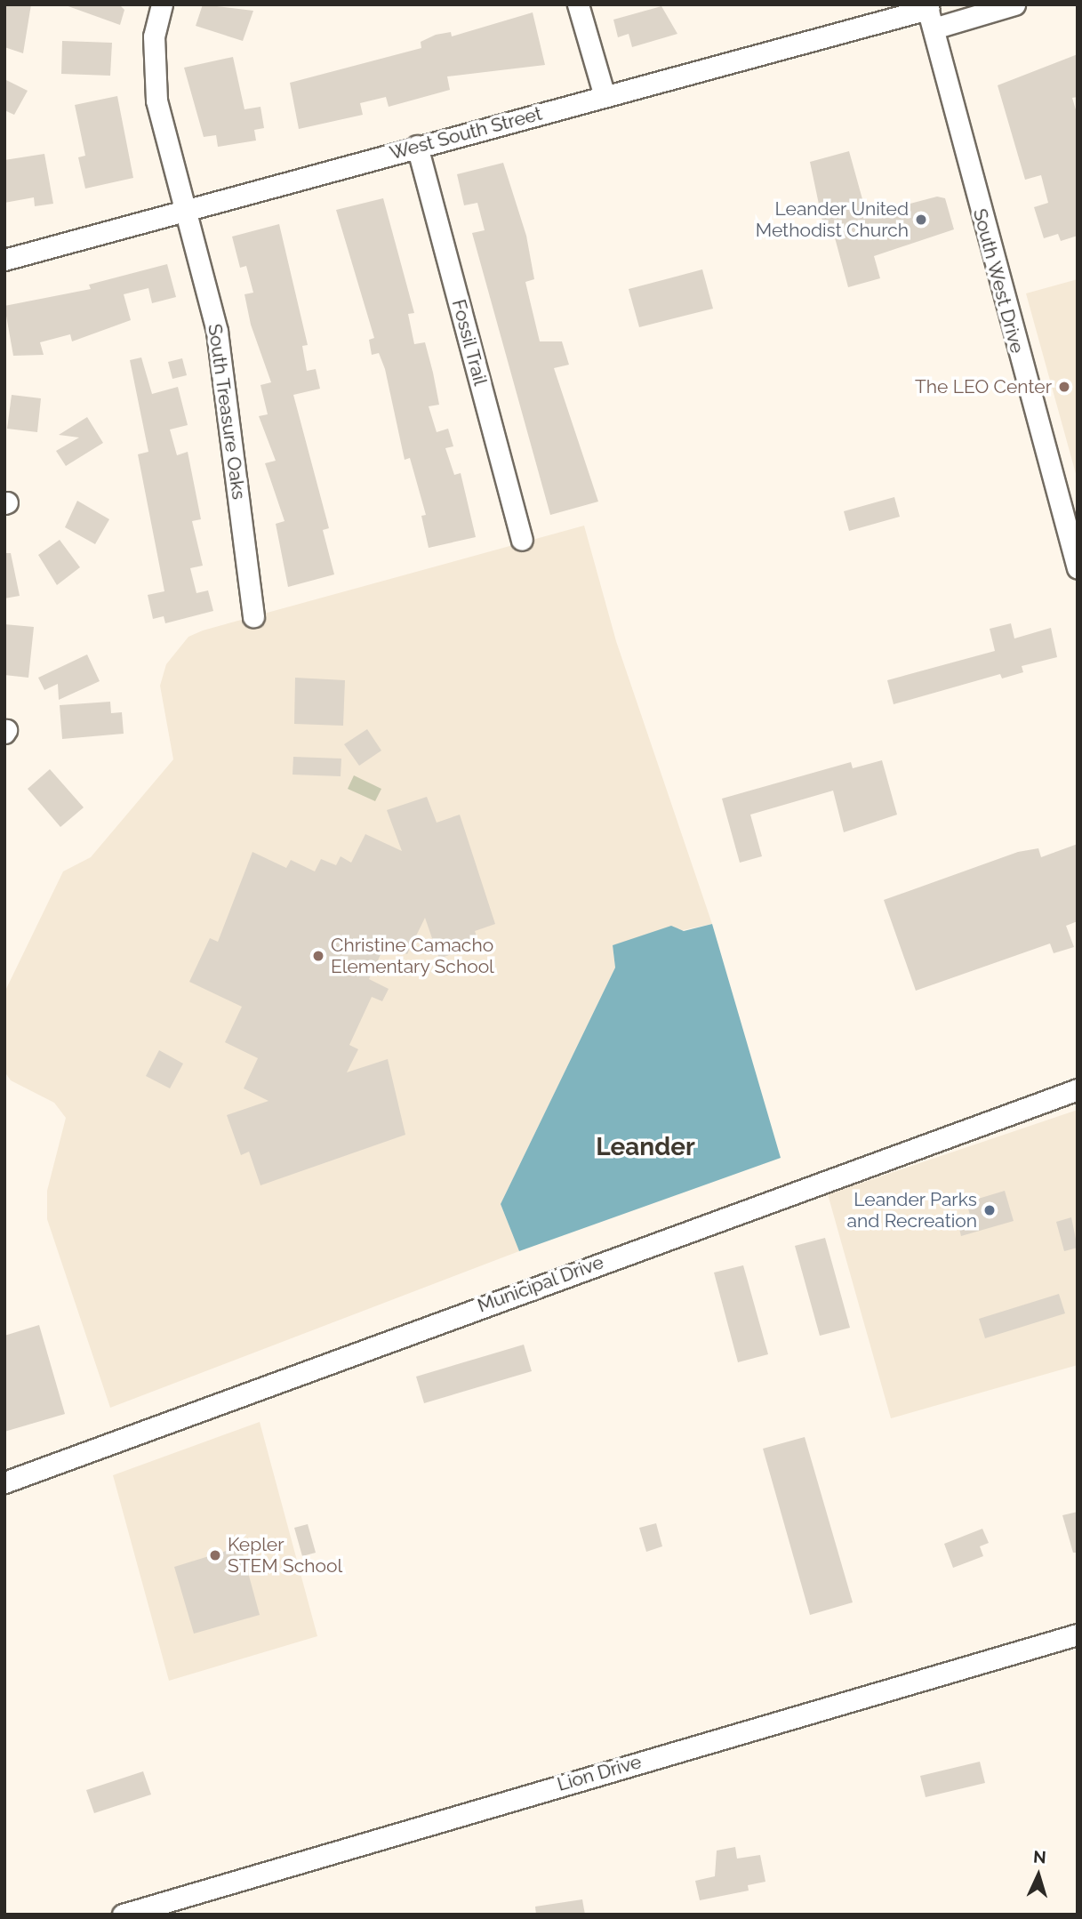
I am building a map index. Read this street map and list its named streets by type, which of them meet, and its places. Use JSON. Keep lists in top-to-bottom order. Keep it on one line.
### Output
{"streets":{"street":["West South Street","South West Drive","Fossil Trail","South Treasure Oaks","Municipal Drive","Lion Drive"]},"crossings":[["West South Street","South West Drive"],["West South Street","Fossil Trail"],["West South Street","South Treasure Oaks"]],"districts":["Leander"],"places":["Leander United Methodist Church","The LEO Center","Christine Camacho Elementary School","Leander Parks and Recreation","Kepler STEM School"],"north":"top"}
